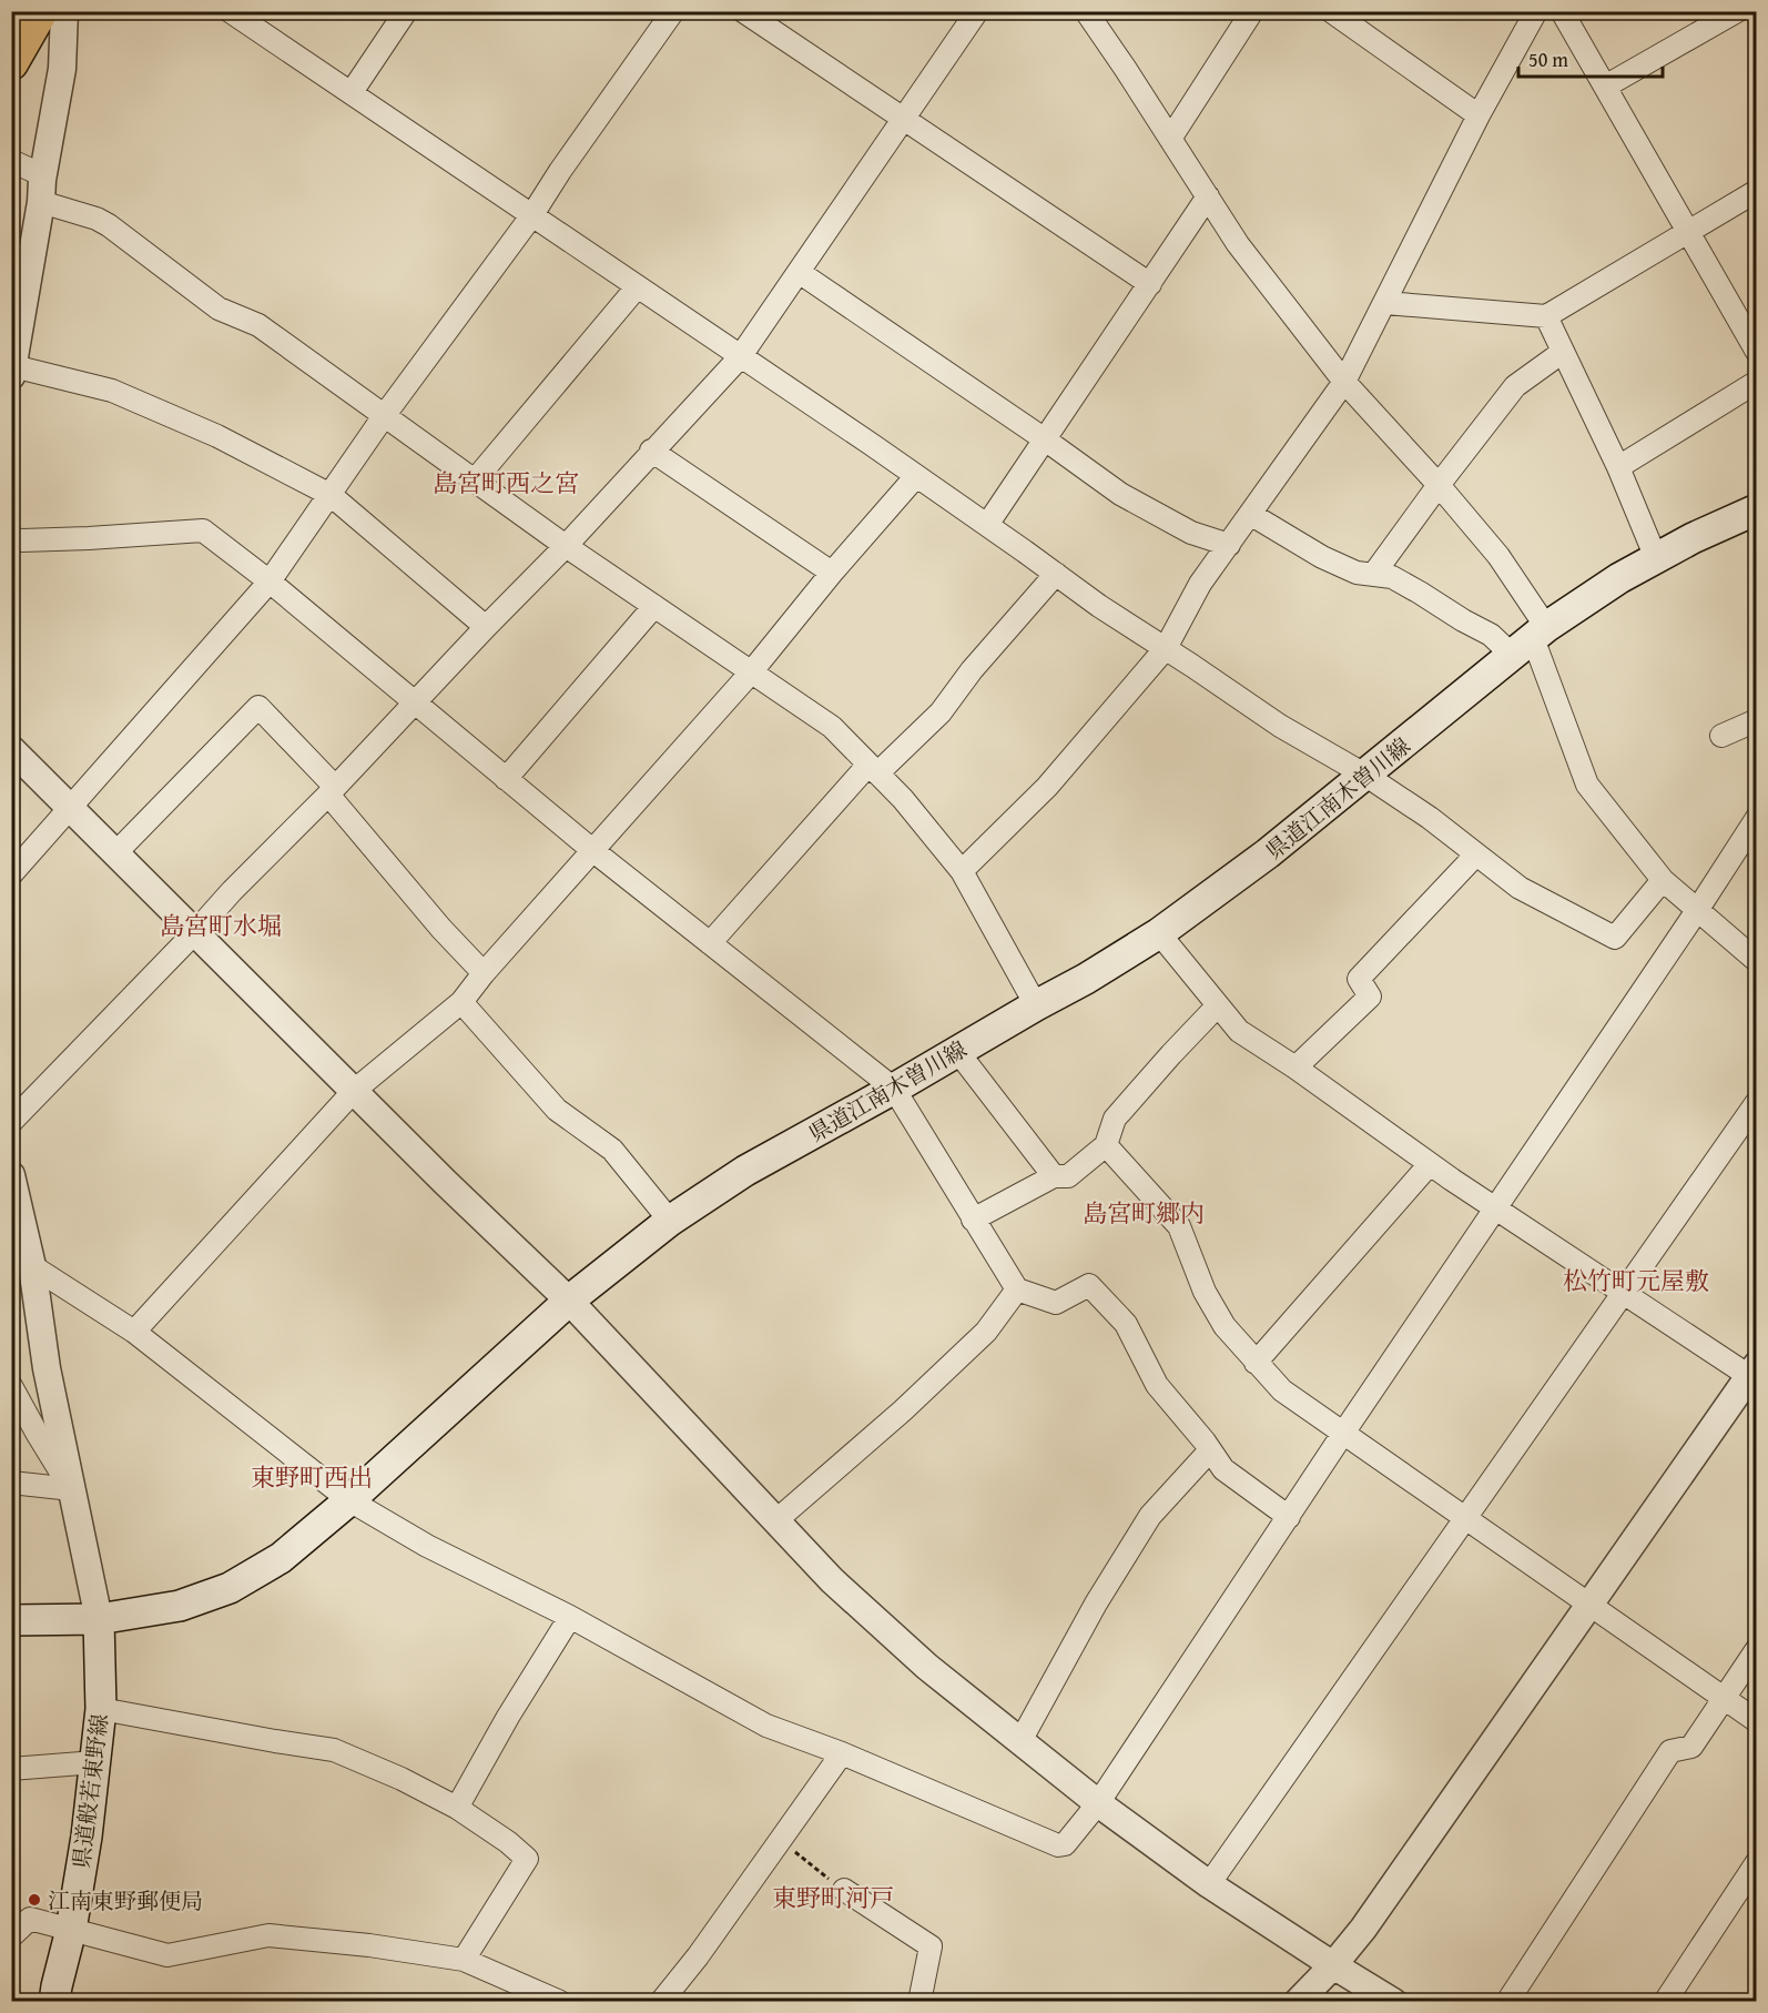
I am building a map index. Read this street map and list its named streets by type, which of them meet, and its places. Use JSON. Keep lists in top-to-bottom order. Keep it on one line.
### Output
{"streets":{"main road":["県道江南木曽川線","県道般若東野線"]},"crossings":[["県道江南木曽川線","県道般若東野線"]],"districts":["島宮町西之宮","島宮町水堀","島宮町郷内","松竹町元屋敷","東野町西出","東野町河戸"],"places":["江南東野郵便局"],"scale_bar":"50 m"}
